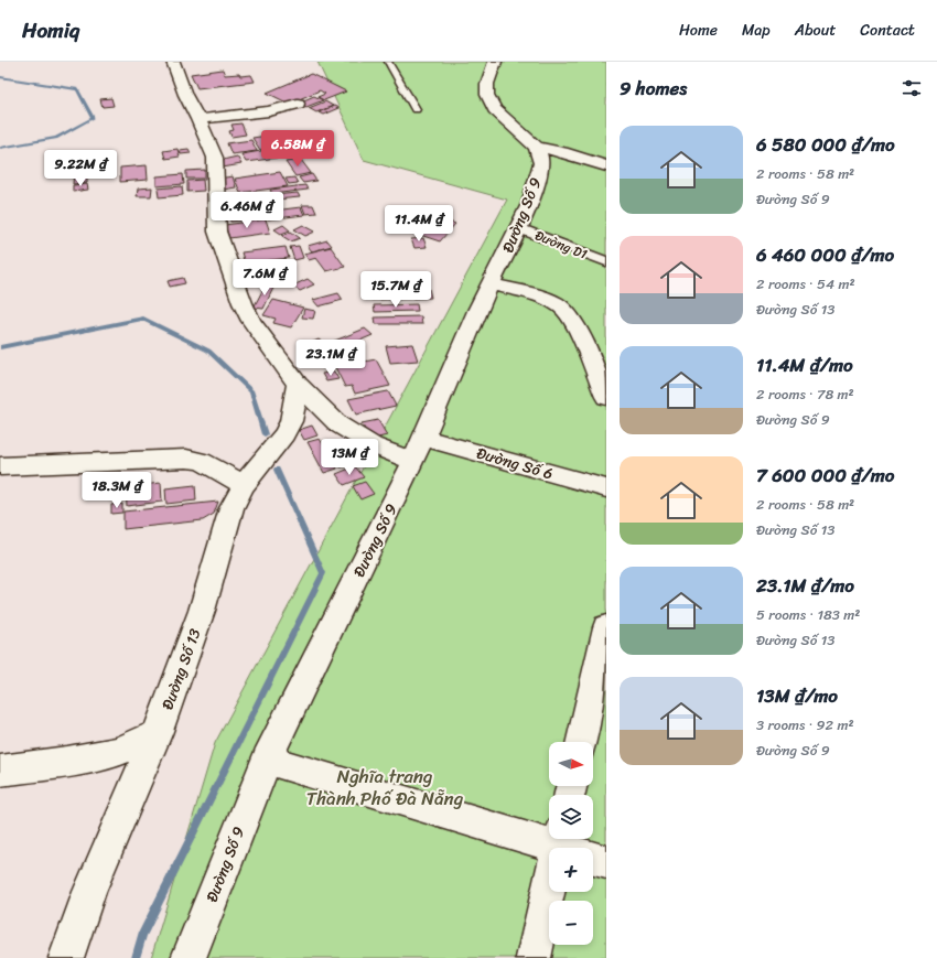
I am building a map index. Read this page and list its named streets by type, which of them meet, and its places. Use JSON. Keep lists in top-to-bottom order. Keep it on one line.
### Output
{"streets":{"street":["Đường Số 9","Đường D1","Đường Số 6","Đường Số 13"]},"crossings":[["Đường Số 9","Đường D1"],["Đường Số 9","Đường Số 6"]],"parks":["Nghĩa trang Thành Phố Đà Nẵng"],"north":"right","page":{"header":"Homiq","nav":["Home","Map","About","Contact"],"heading":"9 homes","list":[{"name":"6 580 000 ₫/mo","note":"2 rooms · 58 m² · Đường Số 9"},{"name":"6 460 000 ₫/mo","note":"2 rooms · 54 m² · Đường Số 13"},{"name":"11.4M ₫/mo","note":"2 rooms · 78 m² · Đường Số 9"},{"name":"7 600 000 ₫/mo","note":"2 rooms · 58 m² · Đường Số 13"},{"name":"23.1M ₫/mo","note":"5 rooms · 183 m² · Đường Số 13"},{"name":"13M ₫/mo","note":"3 rooms · 92 m² · Đường Số 9"}],"price":["6.58M ₫","9.22M ₫","6.46M ₫","11.4M ₫","7.6M ₫","15.7M ₫","23.1M ₫","13M ₫","18.3M ₫"],"map_buttons":["+","−"]}}
